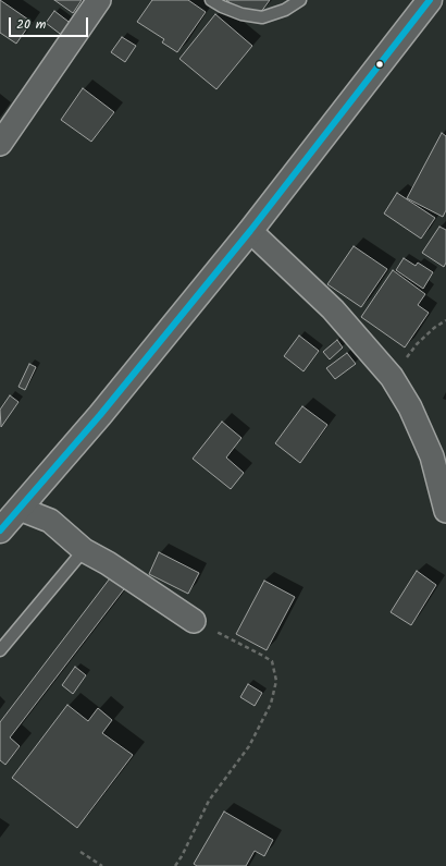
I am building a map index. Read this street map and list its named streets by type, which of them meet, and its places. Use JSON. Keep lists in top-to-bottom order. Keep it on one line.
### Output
{"scale_bar":"20 m"}
